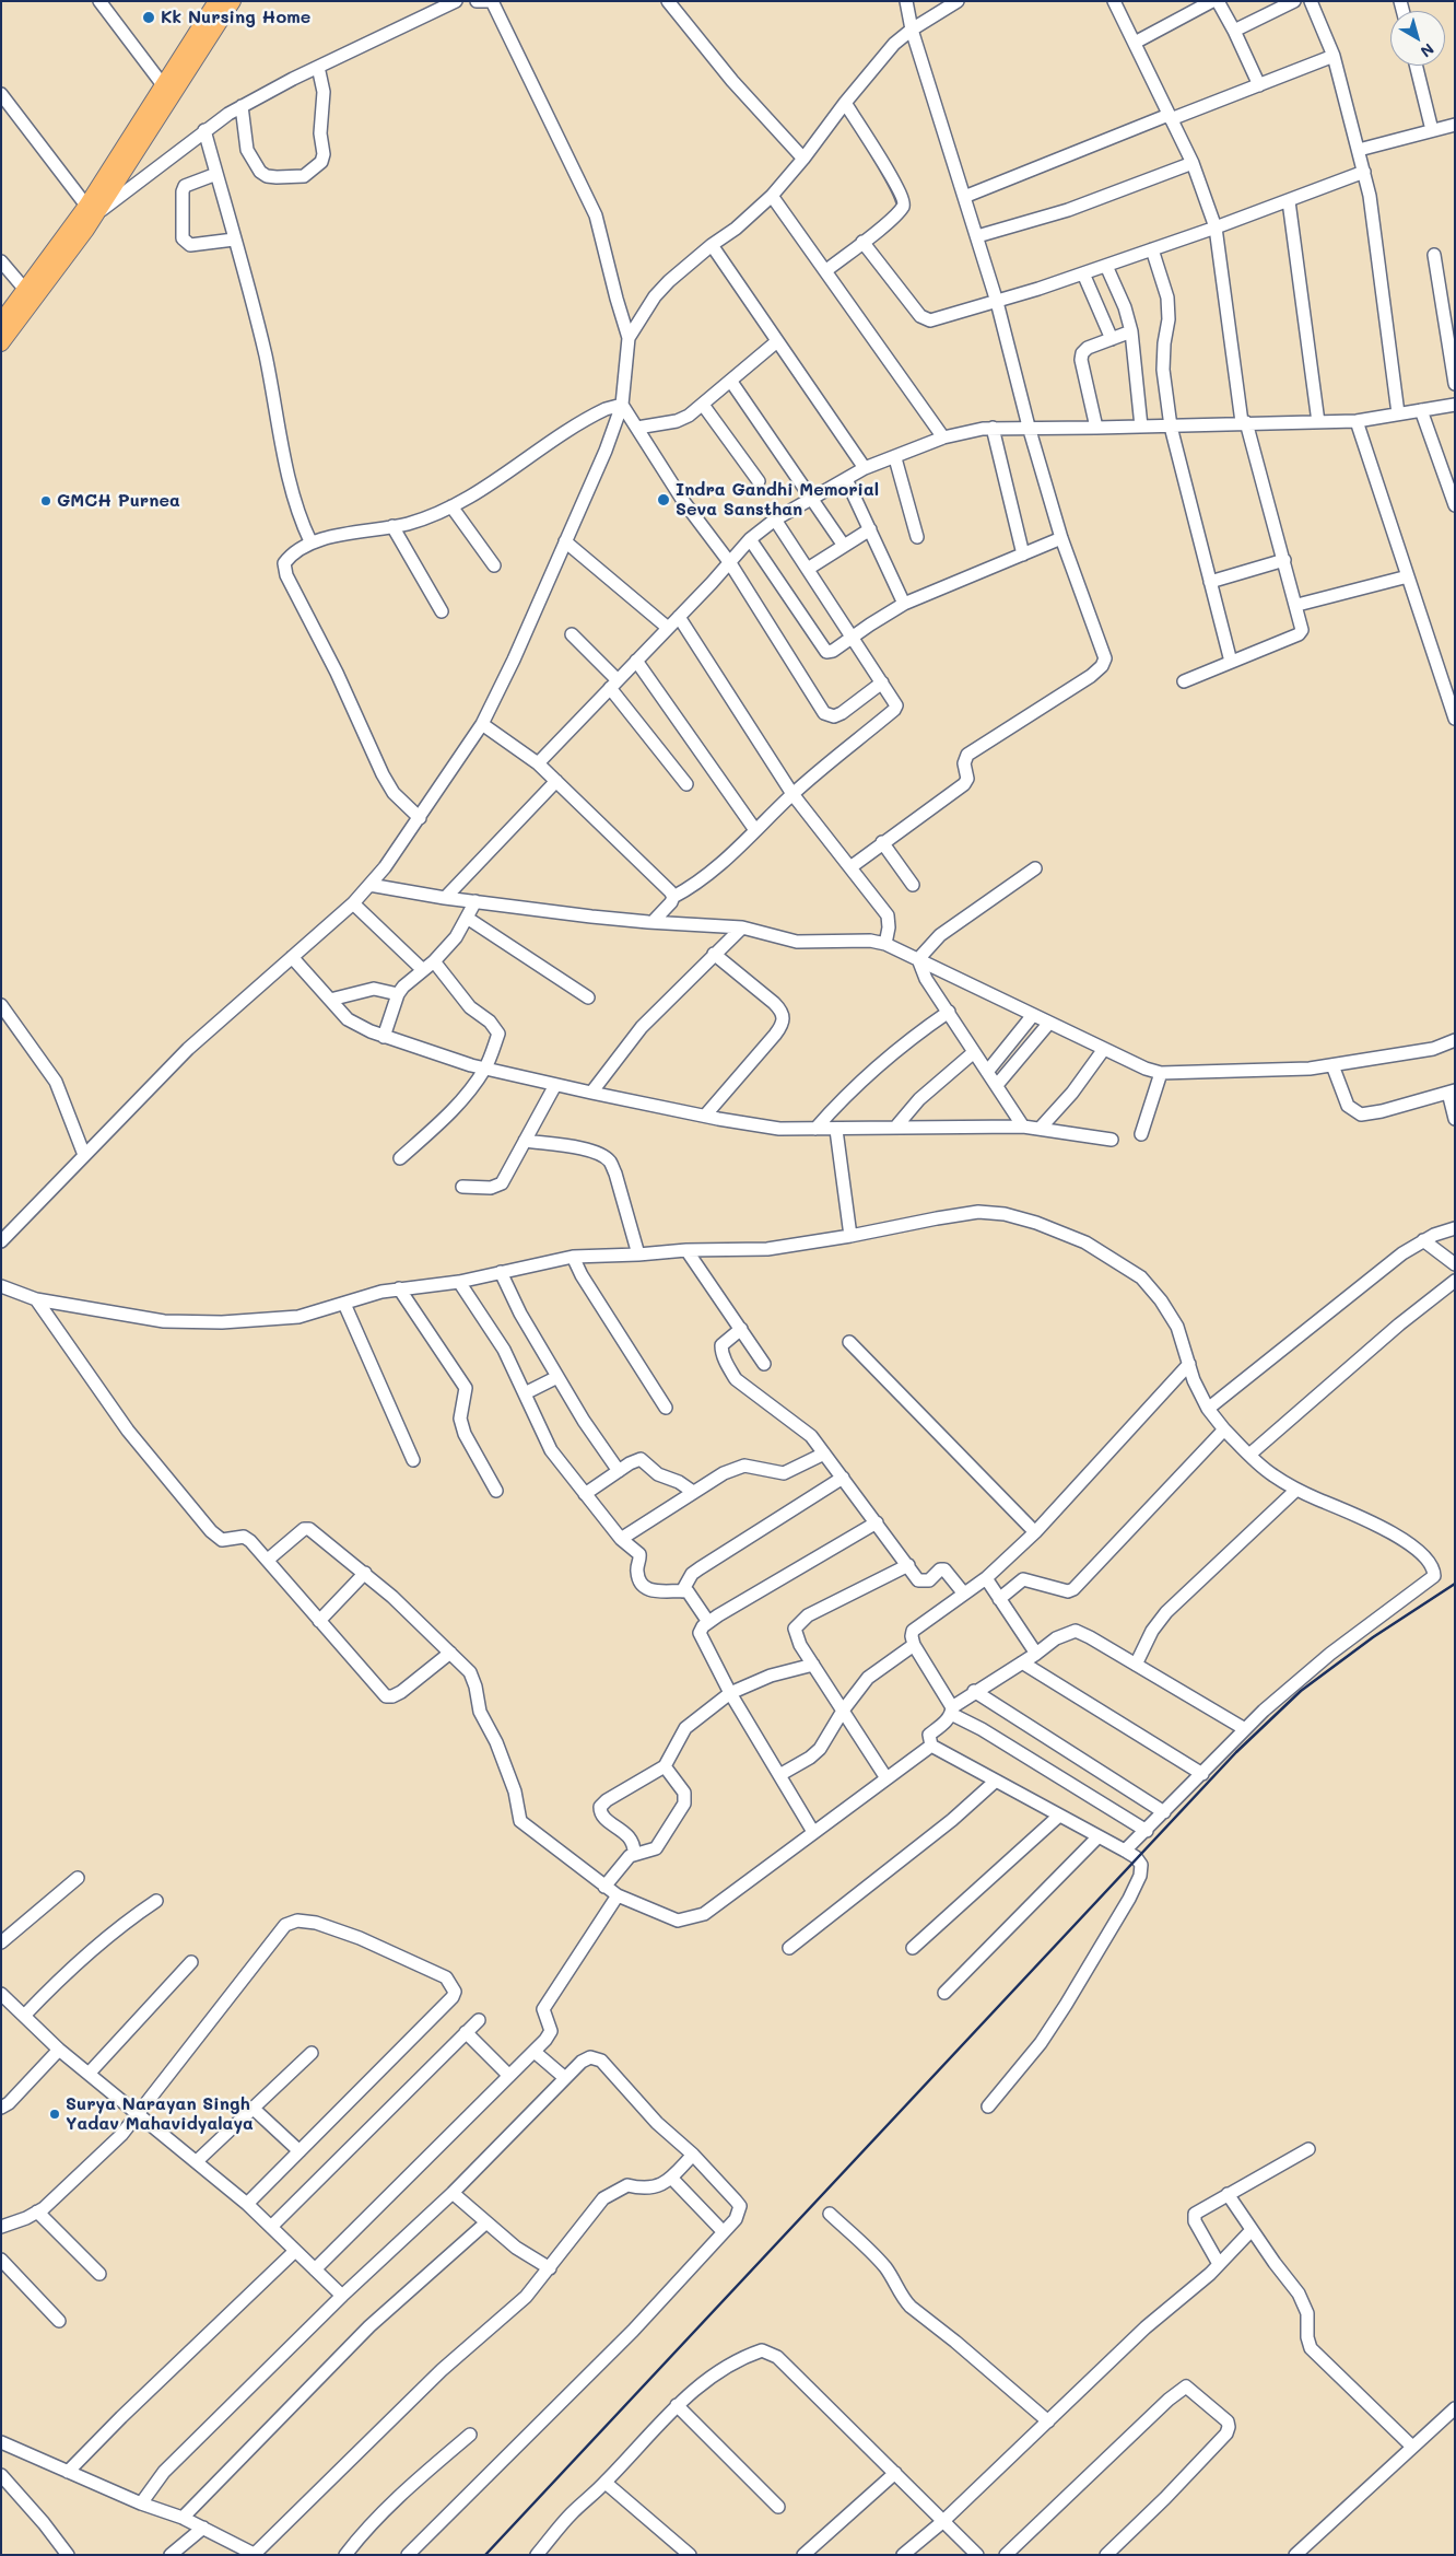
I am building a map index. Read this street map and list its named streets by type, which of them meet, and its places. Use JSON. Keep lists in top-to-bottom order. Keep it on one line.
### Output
{"places":["Kk Nursing Home","Indra Gandhi Memorial Seva Sansthan","GMCH Purnea","Surya Narayan Singh Yadav Mahavidyalaya"],"north":"bottom right"}
